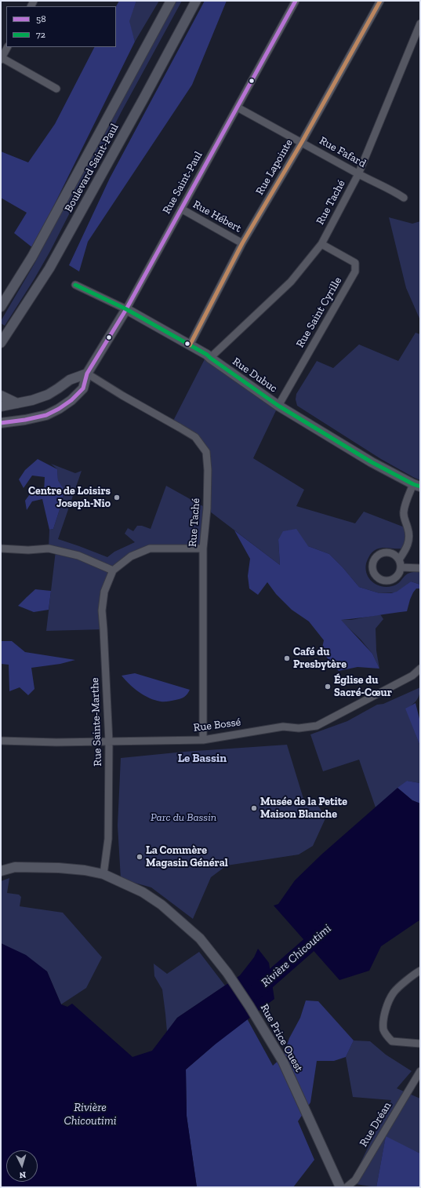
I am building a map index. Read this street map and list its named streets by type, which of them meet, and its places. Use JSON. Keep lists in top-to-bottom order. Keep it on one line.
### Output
{"streets":{"street":["Rue Fafard","Rue Lapointe","Boulevard Saint-Paul","Rue Saint-Paul","Rue Taché","Rue Hébert","Rue Saint Cyrille","Rue Dubuc","Rue Sainte-Marthe","Rue Bossé","Rue Price Ouest","Rue Dréan"]},"crossings":[["Rue Fafard","Rue Lapointe"],["Rue Fafard","Rue Saint-Paul"],["Rue Fafard","Rue Taché"],["Rue Lapointe","Rue Hébert"],["Rue Lapointe","Rue Dubuc"],["Rue Saint-Paul","Rue Taché"],["Rue Saint-Paul","Rue Hébert"],["Rue Saint-Paul","Rue Dubuc"],["Rue Taché","Rue Saint Cyrille"],["Rue Taché","Rue Dubuc"],["Rue Taché","Rue Bossé"],["Rue Saint Cyrille","Rue Dubuc"],["Rue Sainte-Marthe","Rue Bossé"],["Rue Sainte-Marthe","Rue Price Ouest"]],"districts":["Le Bassin"],"water":["Rivière Chicoutimi"],"parks":["Parc du Bassin"],"places":["Centre de Loisirs Joseph-Nio","Café du Presbytère","Église du Sacré-Cœur","Musée de la Petite Maison Blanche","La Commère Magasin Général"],"lines":["transit line 58","transit line 72"],"legend":["58","72"],"north":"bottom"}
